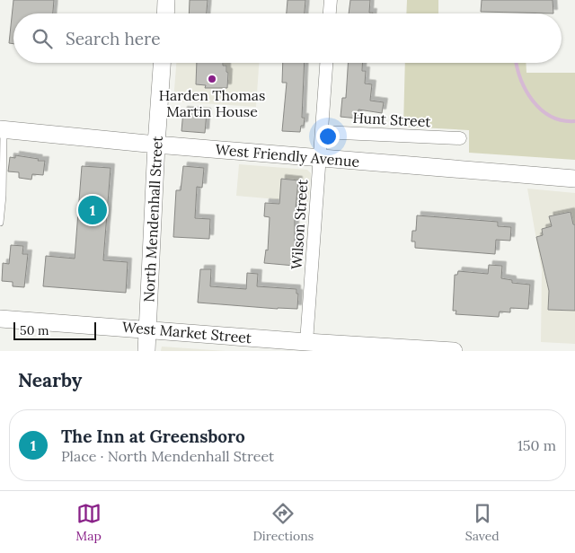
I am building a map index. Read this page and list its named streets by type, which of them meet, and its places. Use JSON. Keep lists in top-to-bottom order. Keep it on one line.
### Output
{"streets":{"main road":["West Friendly Avenue","North Mendenhall Street","West Market Street"],"street":["Hunt Street","Wilson Street"]},"crossings":[["Hunt Street","Wilson Street"],["West Friendly Avenue","North Mendenhall Street"],["West Friendly Avenue","Wilson Street"],["North Mendenhall Street","West Market Street"],["Wilson Street","West Market Street"]],"places":["Harden Thomas Martin House"],"scale_bar":"50 m","page":{"search":"Search here","pins":"1","scale":"50 m","heading":"Nearby","list":[{"mark":"1","name":"The Inn at Greensboro","note":"Place · North Mendenhall Street","value":"150 m"}],"nav":["Map","Directions","Saved"]}}
